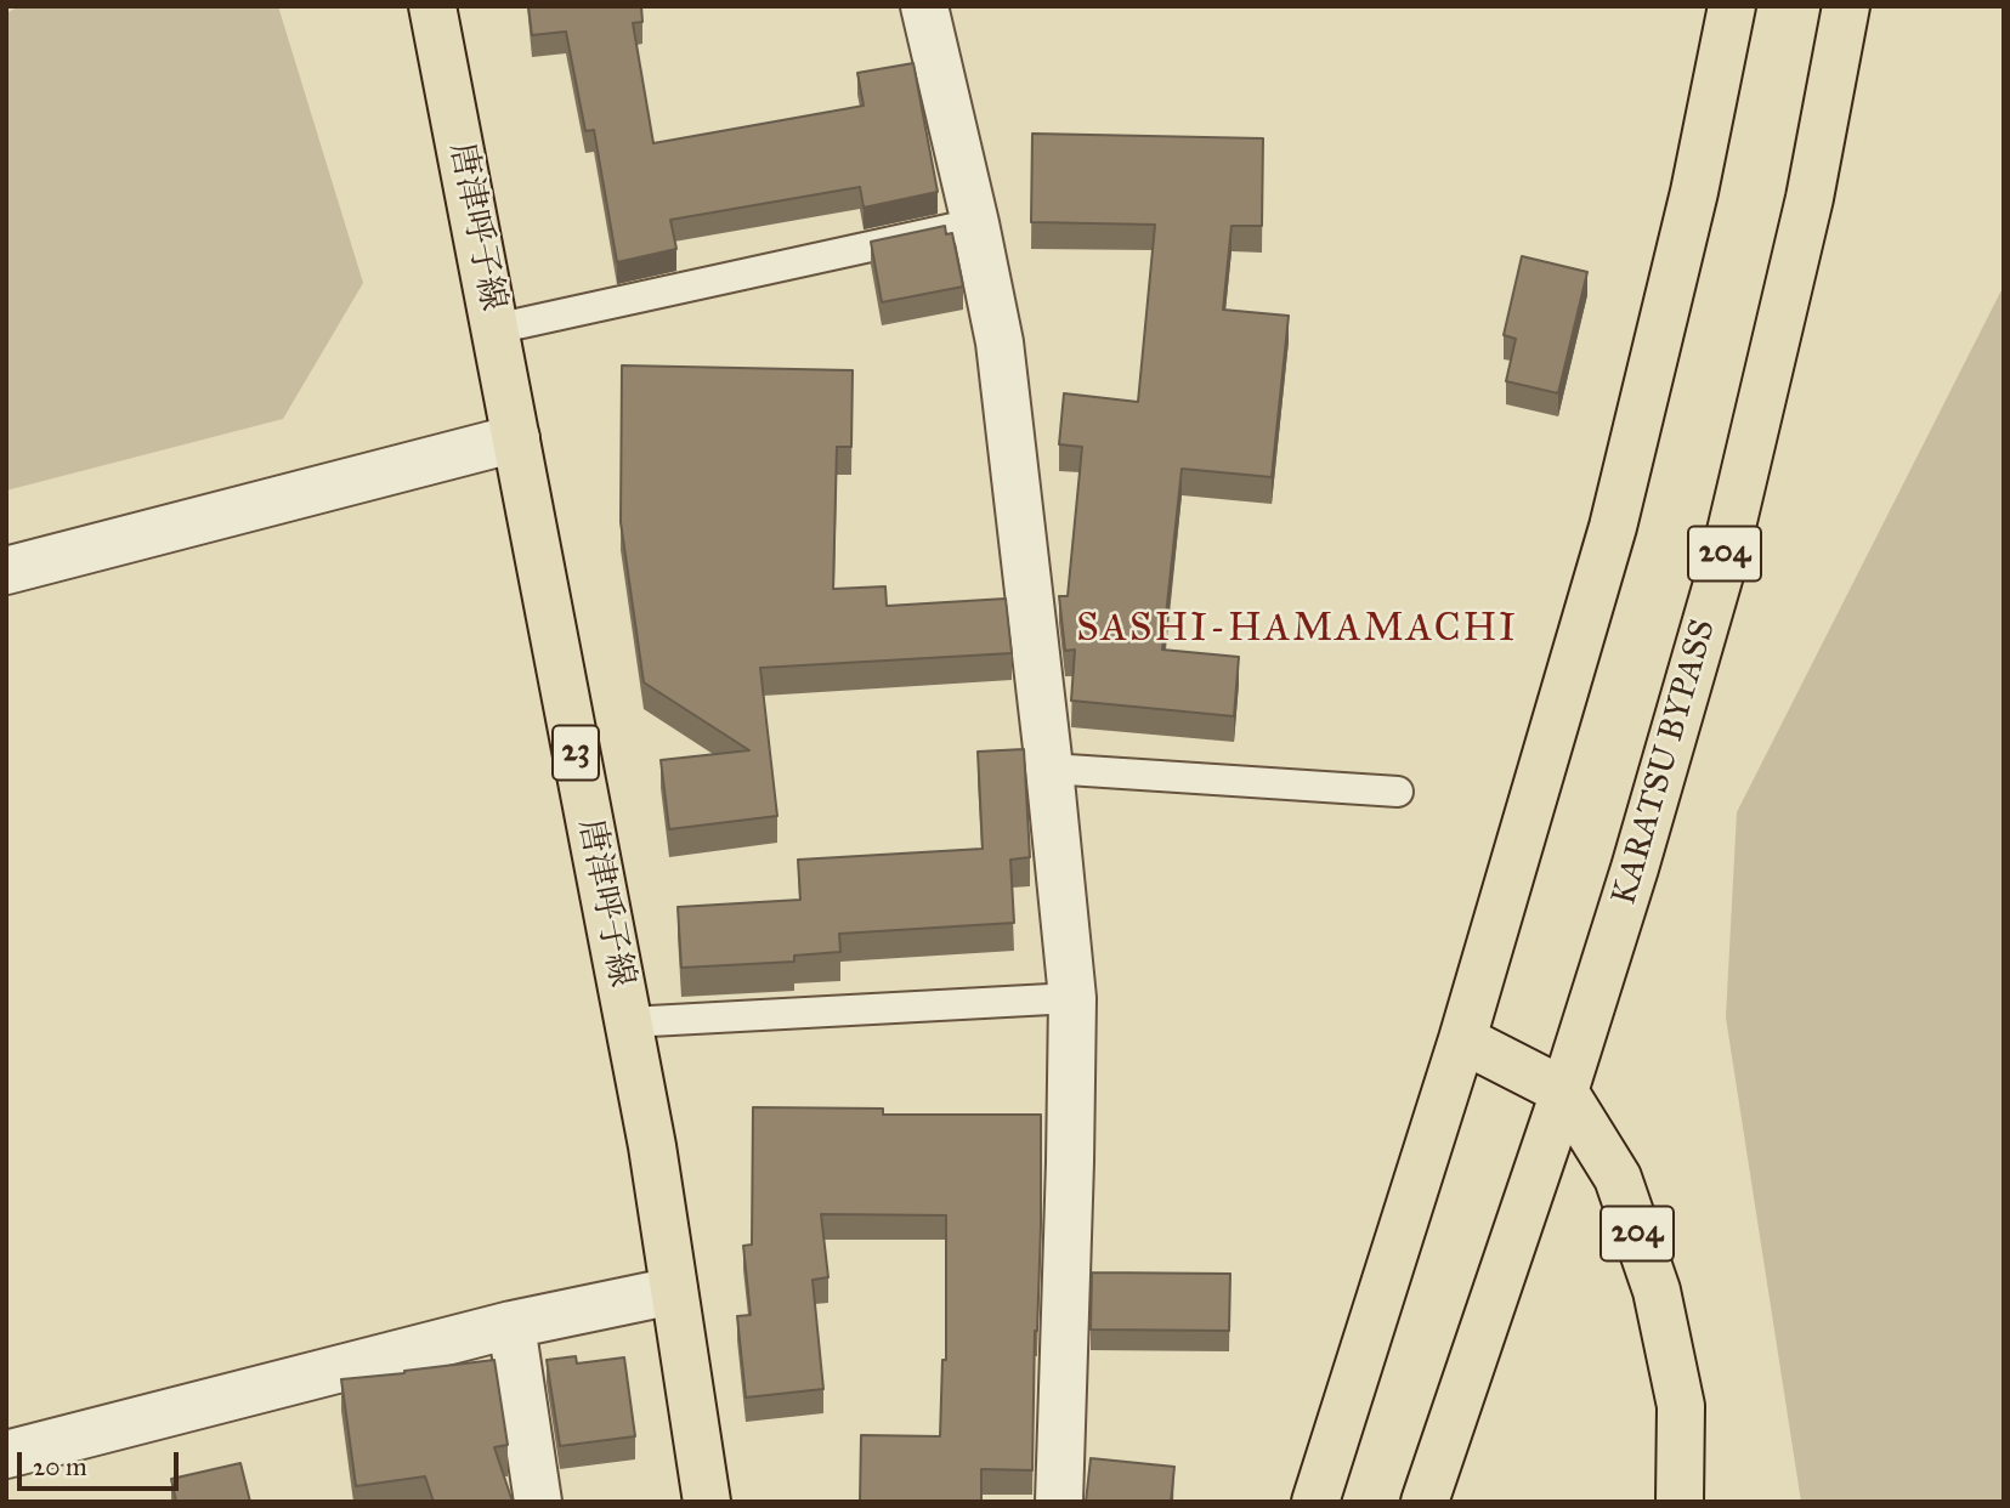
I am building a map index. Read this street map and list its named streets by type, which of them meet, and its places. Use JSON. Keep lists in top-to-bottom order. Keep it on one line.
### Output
{"streets":{"main road":["唐津呼子線","204","23","KARATSU BYPASS"]},"crossings":[["204","KARATSU BYPASS"]],"districts":["SASHI-HAMAMACHI"],"scale_bar":"20 m"}
